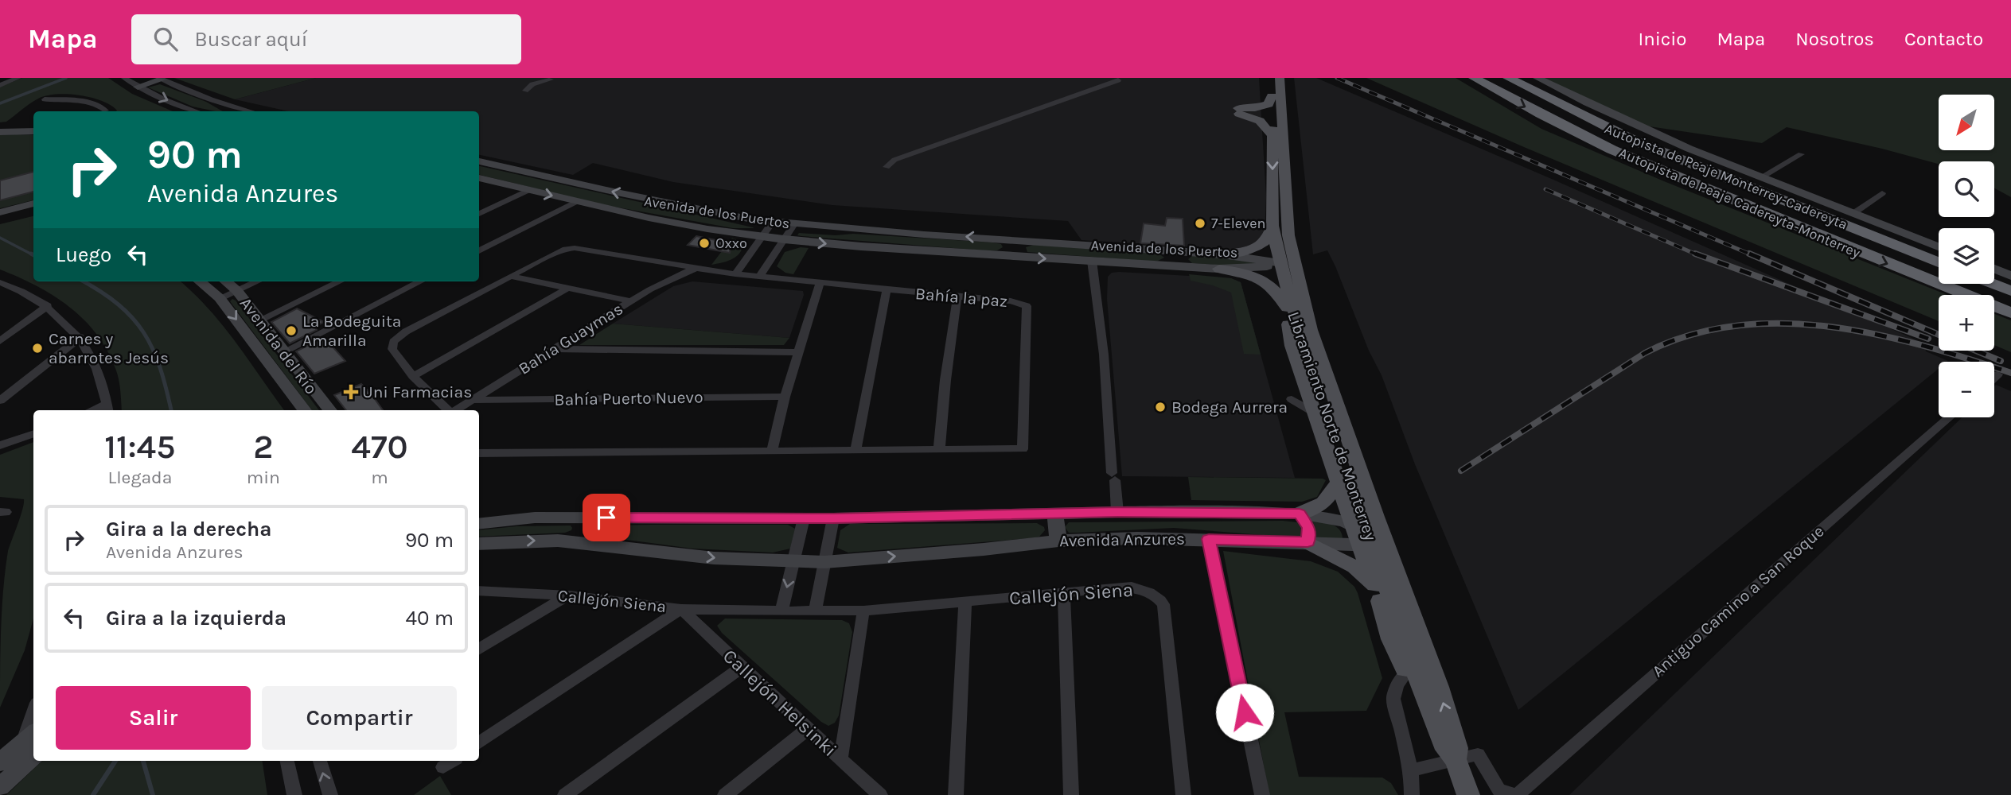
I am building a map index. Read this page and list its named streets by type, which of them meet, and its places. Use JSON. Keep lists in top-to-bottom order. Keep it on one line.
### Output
{"streets":{"highway":["Autopista de Peaje Monterrey-Cadereyta","Autopista de Peaje Cadereyta-Monterrey"],"main road":["Libramiento Norte de Monterrey"],"street":["Avenida de los Puertos","Bahía la paz","Bahía Guaymas","Avenida del Río","Bahía Puerto Nuevo","Avenida Anzures","Callejón Siena","Antiguo Camino a San Roque","Callejón Helsinki"]},"crossings":[["Bahía la paz","Bahía Guaymas"],["Bahía Guaymas","Bahía Puerto Nuevo"],["Libramiento Norte de Monterrey","Avenida Anzures"],["Libramiento Norte de Monterrey","Antiguo Camino a San Roque"],["Callejón Siena","Callejón Helsinki"]],"one_way":["Autopista de Peaje Cadereyta-Monterrey"],"places":{"other":["7-Eleven","Oxxo","La Bodeguita Amarilla","Carnes y abarrotes Jesús","Bodega Aurrera"],"health":["Uni Farmacias"]},"north":"bottom left","page":{"header":"Mapa","search":"Buscar aquí","nav":["Inicio","Mapa","Nosotros","Contacto"],"map_buttons":["+","−"],"turn":["90 m","Avenida Anzures"],"then":"Luego","eta":["11:45","Llegada","2","min","470","m"],"list":[{"name":"Gira a la derecha","note":"Avenida Anzures","value":"90 m"},{"name":"Gira a la izquierda","value":"40 m"}],"buttons":["Salir","Compartir"]}}
